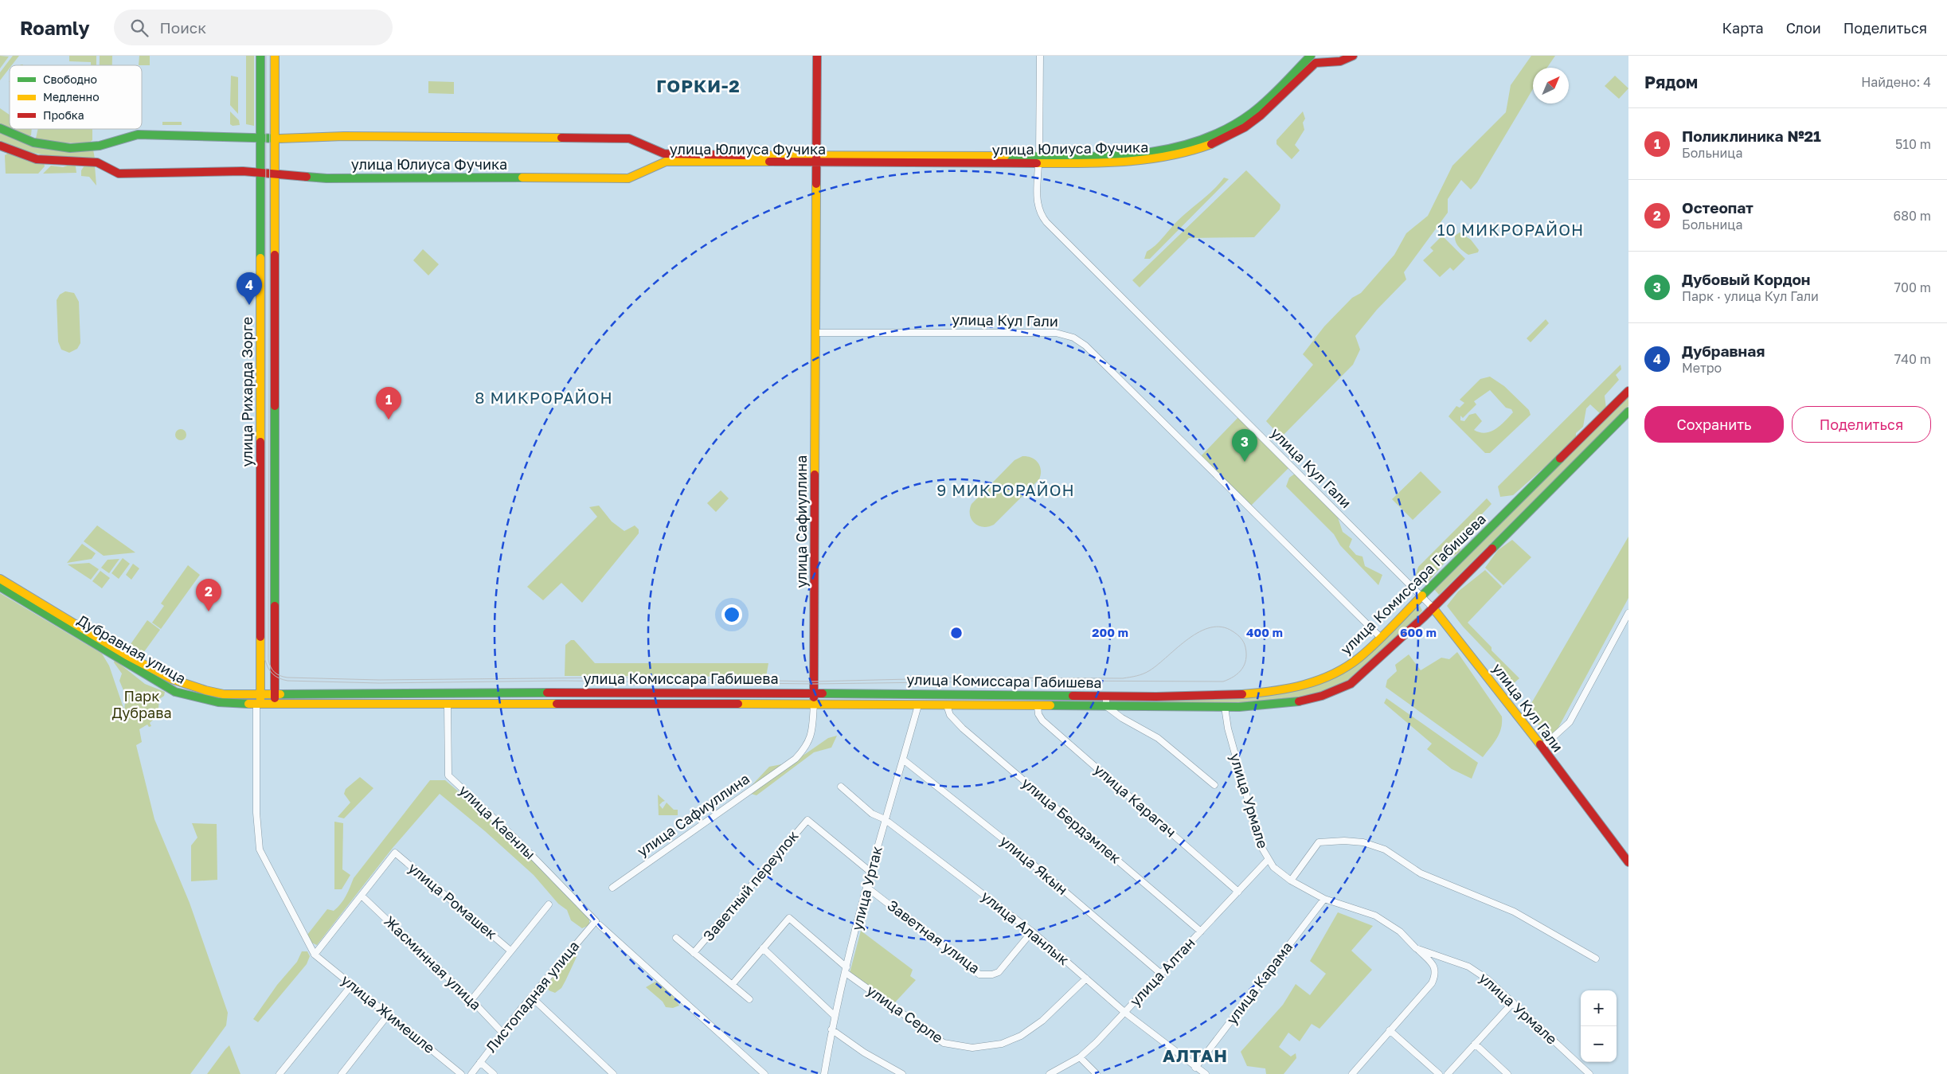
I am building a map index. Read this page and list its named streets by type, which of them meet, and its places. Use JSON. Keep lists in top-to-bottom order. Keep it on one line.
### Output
{"streets":{"street":["улица Юлиуса Фучика","улица Кул Гали","улица Рихарда Зорге","улица Сафиуллина","улица Комиссара Габишева","Дубравная улица","улица Карагач","улица Урмале","улица Бердэмлек","улица Каенлы","улица Якын","Заветный переулок","улица Уртак","улица Ромашек","улица Аланлык","Заветная улица","Жасминная улица","улица Алтан","улица Карама","Листопадная улица","улица Жимешле","улица Серле"]},"crossings":[["улица Юлиуса Фучика","улица Кул Гали"],["улица Юлиуса Фучика","улица Рихарда Зорге"],["улица Юлиуса Фучика","улица Сафиуллина"],["улица Кул Гали","улица Сафиуллина"],["улица Кул Гали","улица Комиссара Габишева"],["улица Рихарда Зорге","улица Комиссара Габишева"],["улица Рихарда Зорге","Дубравная улица"],["улица Сафиуллина","улица Комиссара Габишева"],["улица Комиссара Габишева","Дубравная улица"],["улица Комиссара Габишева","улица Карагач"],["улица Комиссара Габишева","улица Урмале"],["улица Комиссара Габишева","улица Бердэмлек"],["улица Комиссара Габишева","улица Каенлы"],["улица Комиссара Габишева","улица Уртак"],["улица Карагач","улица Алтан"],["улица Урмале","улица Алтан"],["улица Урмале","улица Карама"],["улица Бердэмлек","улица Алтан"],["улица Каенлы","Листопадная улица"],["улица Якын","улица Уртак"],["улица Якын","улица Алтан"],["Заветный переулок","улица Уртак"],["улица Уртак","улица Аланлык"],["улица Уртак","Заветная улица"],["улица Уртак","улица Серле"],["улица Ромашек","Жасминная улица"],["улица Аланлык","Заветная улица"],["улица Аланлык","улица Алтан"],["улица Аланлык","улица Карама"],["улица Аланлык","улица Серле"],["Жасминная улица","Листопадная улица"]],"districts":["ГОРКИ-2","10 МИКРОРАЙОН","8 МИКРОРАЙОН","9 МИКРОРАЙОН","АЛТАН"],"parks":["Парк Дубрава"],"legend":["Свободно","Медленно","Пробка"],"north":"top right","page":{"header":"Roamly","search":"Поиск","nav":["Карта","Слои","Поделиться"],"heading":["Рядом","Найдено: 4"],"list":[{"mark":"1","name":"Поликлиника №21","note":"Больница","value":"510 m"},{"mark":"2","name":"Остеопат","note":"Больница","value":"680 m"},{"mark":"3","name":"Дубовый Кордон","note":"Парк · улица Кул Гали","value":"700 m"},{"mark":"4","name":"Дубравная","note":"Метро","value":"740 m"}],"pins":["4","1","3","2"],"buttons":["Сохранить","Поделиться"],"map_buttons":["+","−"]},"rings":["200 m","400 m","600 m"]}
